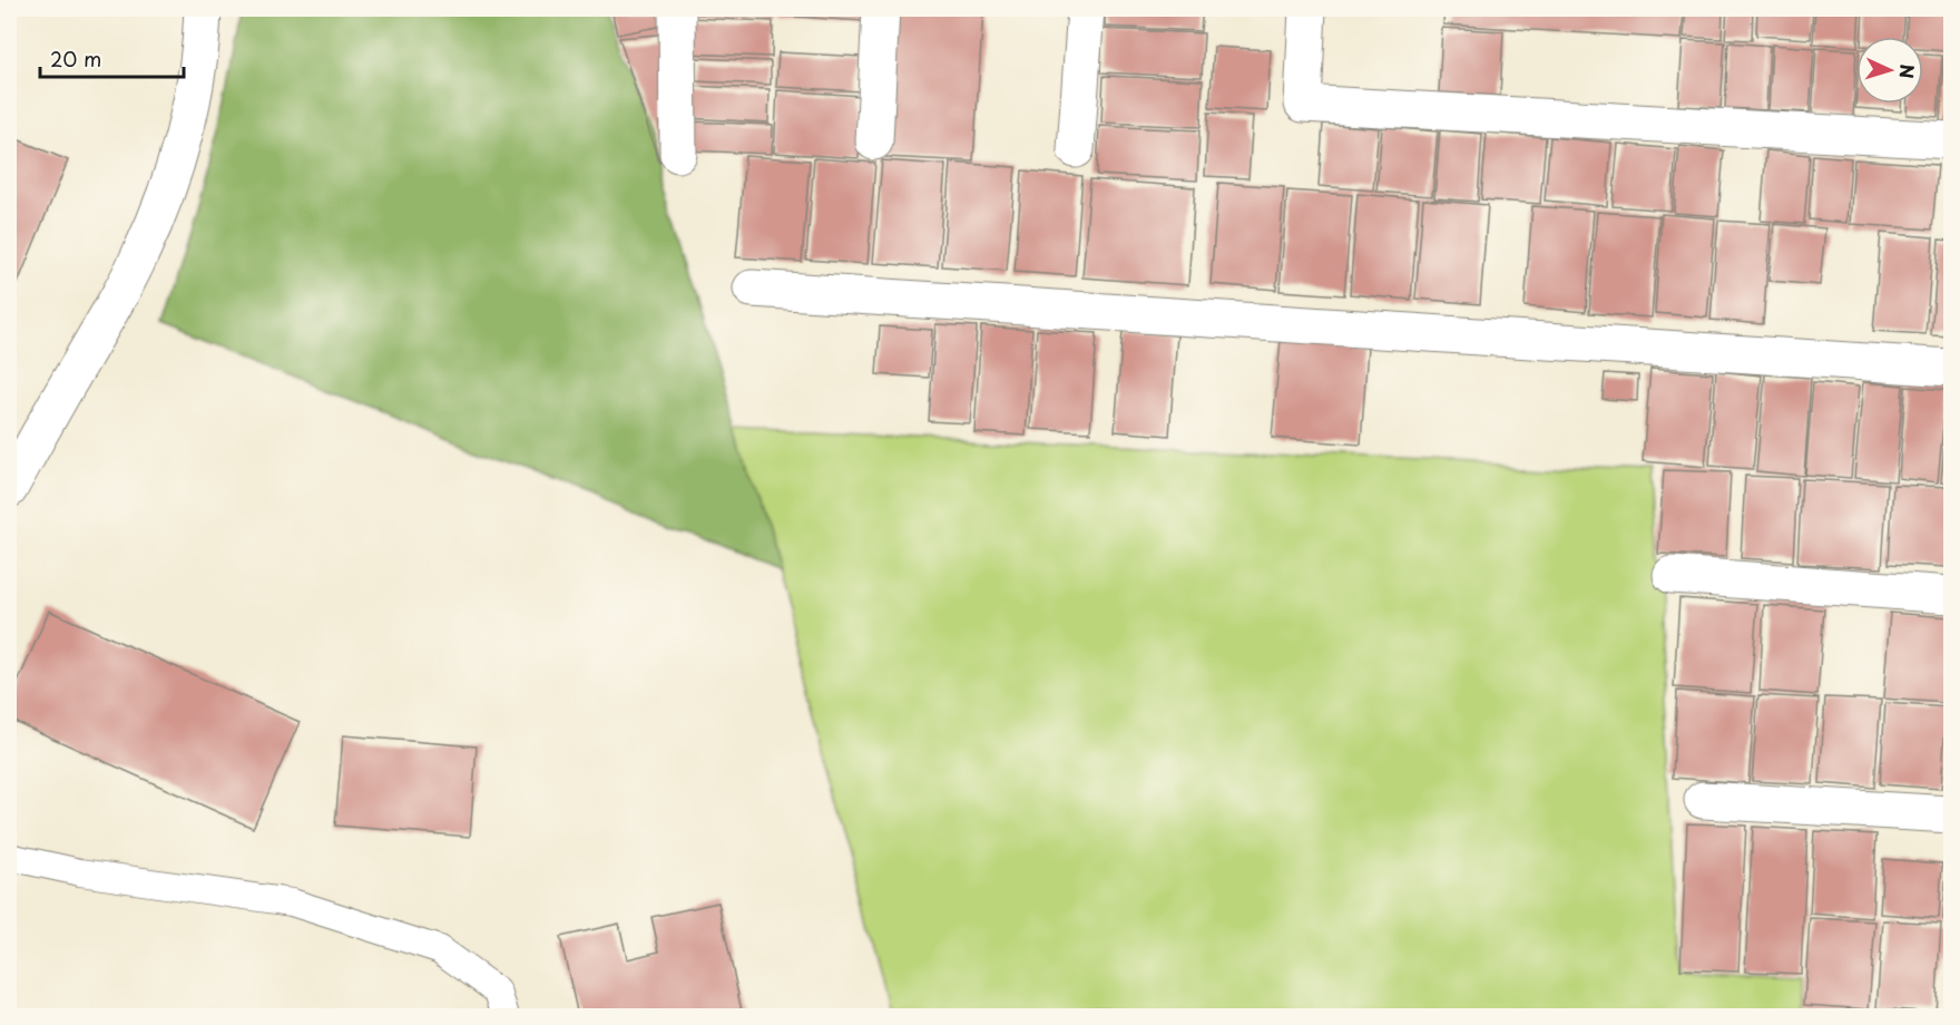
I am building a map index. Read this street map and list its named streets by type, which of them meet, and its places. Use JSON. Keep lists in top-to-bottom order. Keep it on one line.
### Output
{"scale_bar":"20 m","north":"right"}
